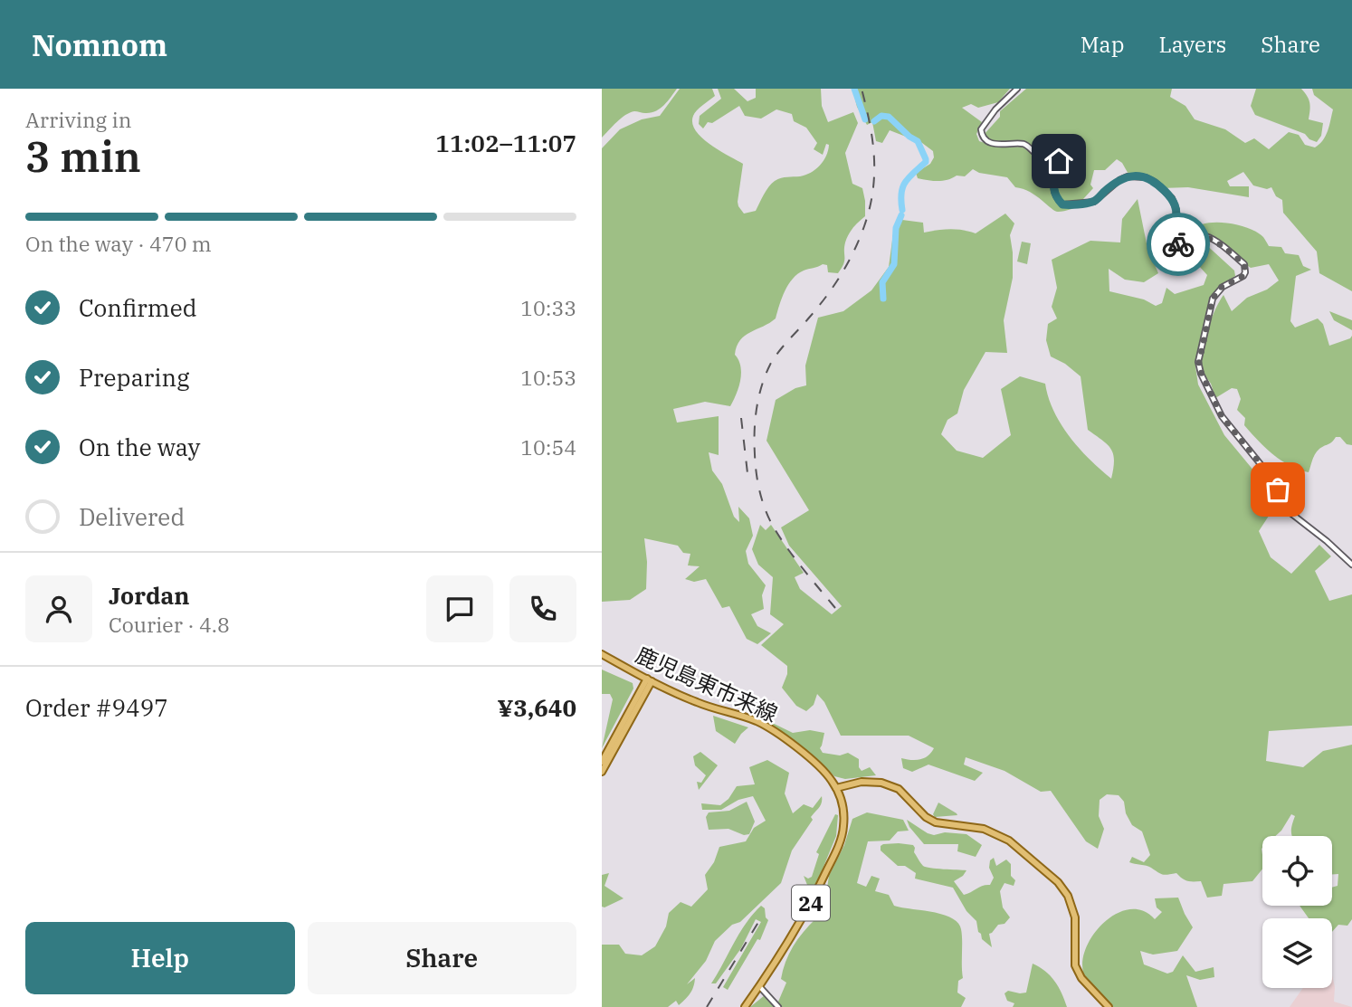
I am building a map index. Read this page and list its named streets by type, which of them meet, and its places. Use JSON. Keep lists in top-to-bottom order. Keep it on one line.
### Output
{"streets":{"main road":["鹿児島東市来線","24"]},"page":{"header":"Nomnom","nav":["Map","Layers","Share"],"heading":["3 min","Arriving in","11:02–11:07"],"panel":["Jordan","Courier · 4.8","Order #9497","¥3,640"],"bar":"On the way · 470 m","list":[["Confirmed","10:33"],["Preparing","10:53"],["On the way","10:54"],"Delivered"],"buttons":["Help","Share"]}}
